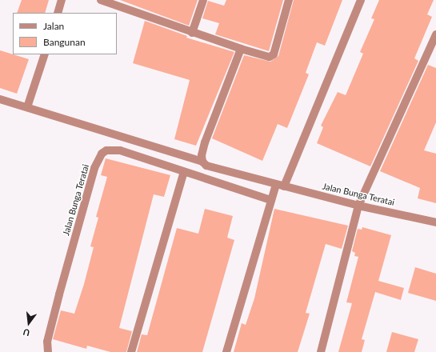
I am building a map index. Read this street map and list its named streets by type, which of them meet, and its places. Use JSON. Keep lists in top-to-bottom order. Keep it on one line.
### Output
{"streets":{"street":["Jalan Bunga Teratai"]},"legend":["Jalan","Bangunan"],"north":"bottom"}
